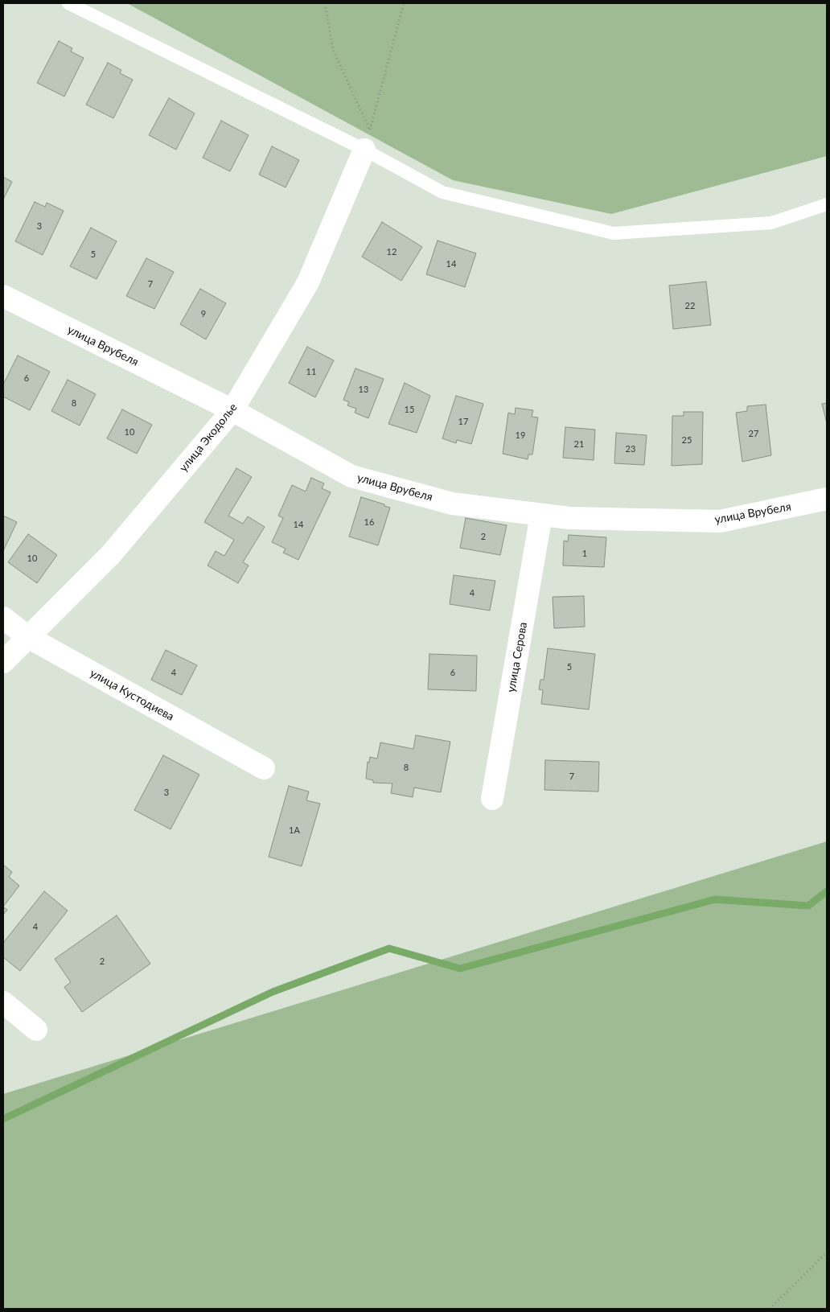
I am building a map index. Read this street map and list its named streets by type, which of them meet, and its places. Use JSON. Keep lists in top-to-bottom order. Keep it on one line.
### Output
{"streets":{"street":["улица Врубеля","улица Экодолье","улица Серова","улица Кустодиева"]},"crossings":[["улица Врубеля","улица Экодолье"],["улица Врубеля","улица Серова"],["улица Экодолье","улица Кустодиева"]],"house_numbers":["3","12","5","14","7","22","9","11","6","13","8","15","17","10","27","19","25","21","23","16","14","2","1","10","4","5","4","6","8","7","3","1А","4","2"]}
